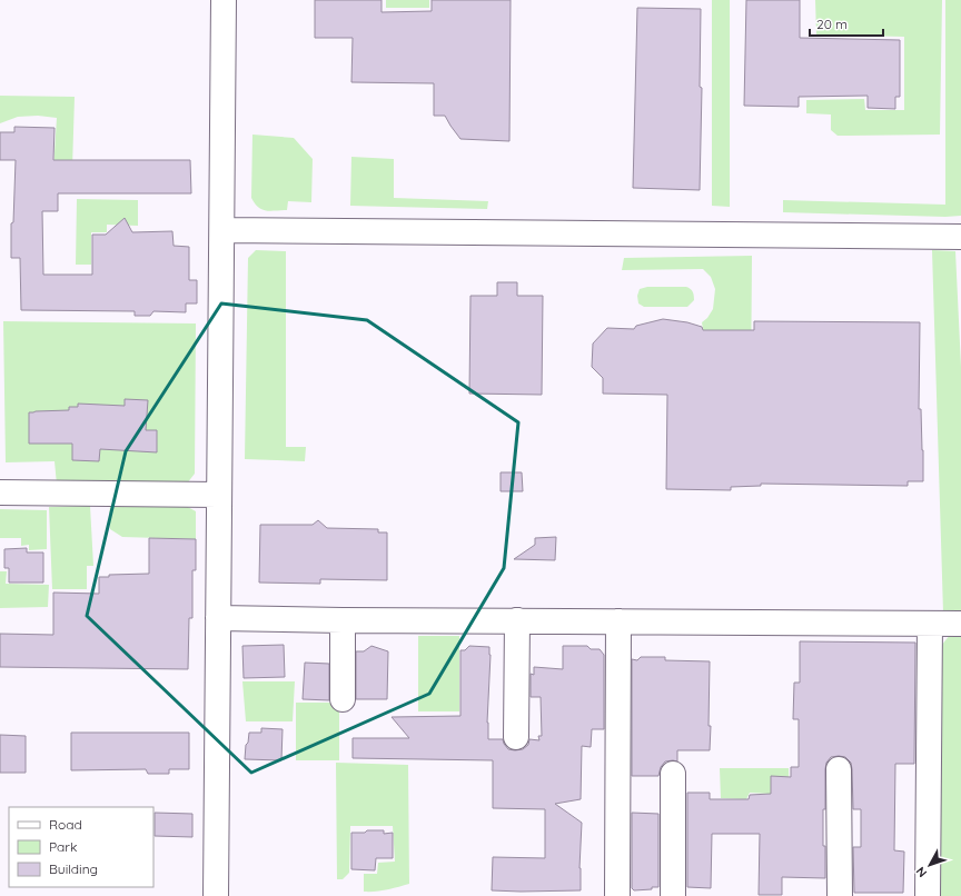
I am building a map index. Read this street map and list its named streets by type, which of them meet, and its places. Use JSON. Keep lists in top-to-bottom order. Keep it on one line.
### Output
{"legend":["Road","Park","Building"],"scale_bar":"20 m","north":"bottom left"}
